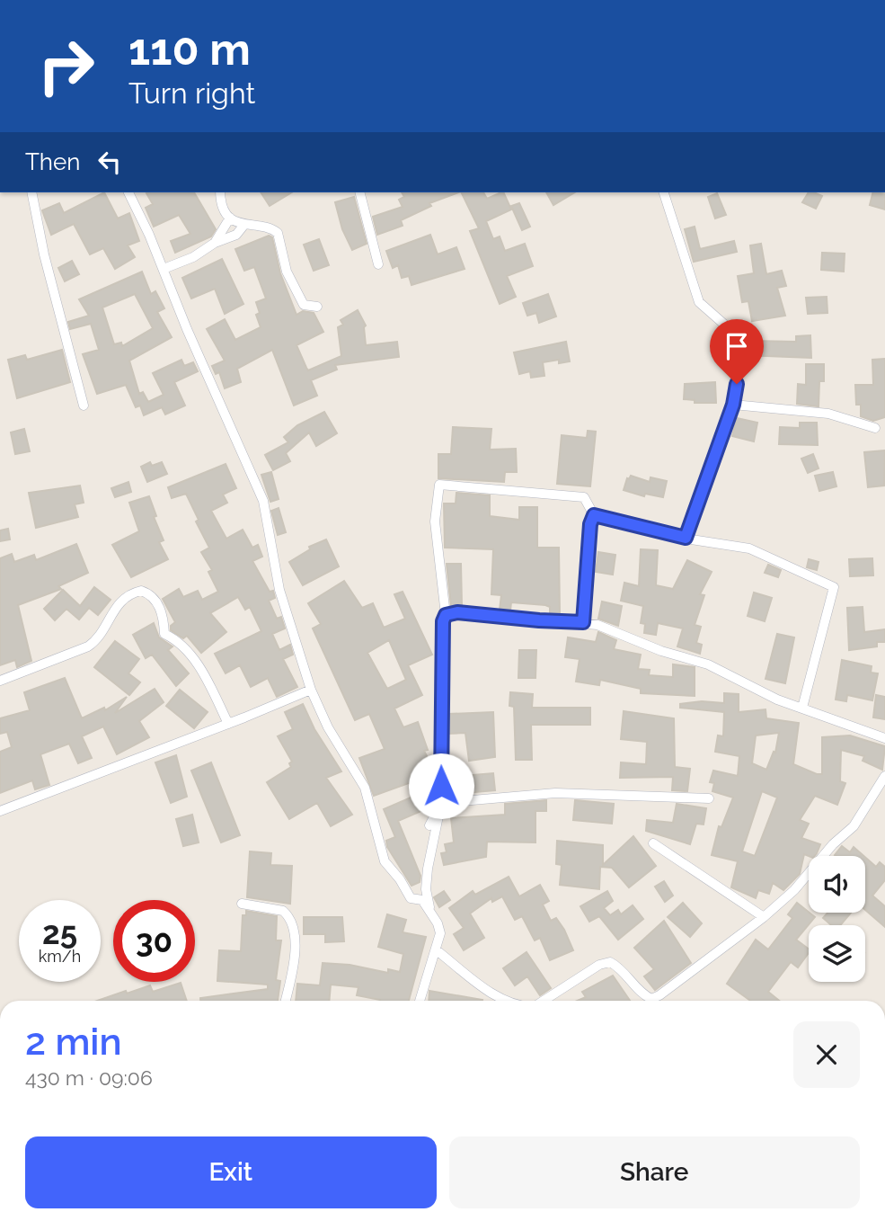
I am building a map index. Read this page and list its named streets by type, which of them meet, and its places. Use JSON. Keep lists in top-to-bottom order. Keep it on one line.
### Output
{"page":{"turn":["110 m","Turn right"],"then":"Then","speed":"25 km/h","limit":"30","heading":["2 min","430 m · 09:06"],"buttons":["Exit","Share"]}}
